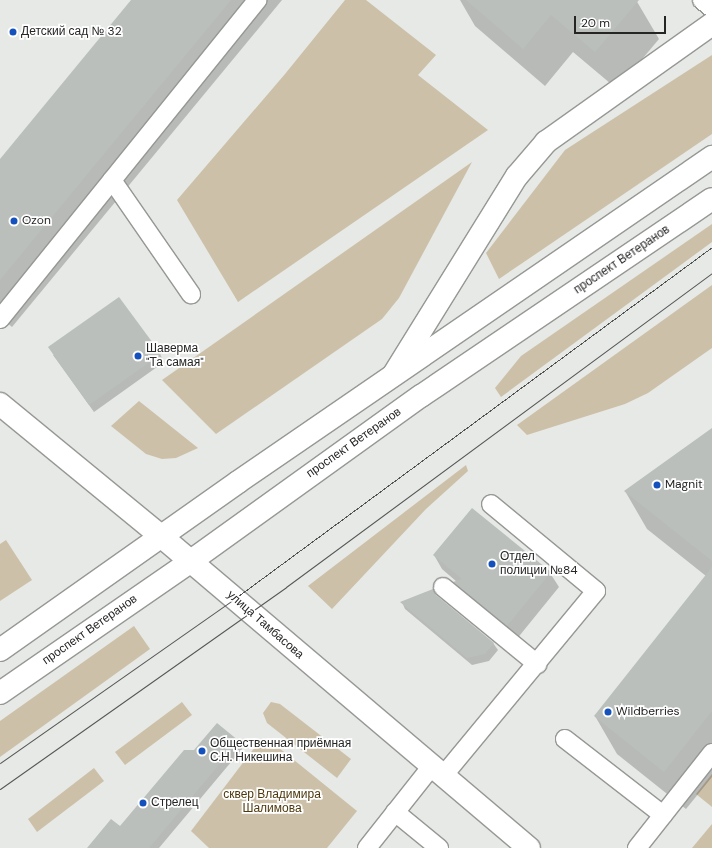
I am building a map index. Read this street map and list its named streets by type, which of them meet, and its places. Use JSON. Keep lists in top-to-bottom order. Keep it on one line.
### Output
{"streets":{"main road":["проспект Ветеранов","улица Тамбасова"]},"crossings":[["проспект Ветеранов","улица Тамбасова"]],"parks":["сквер Владимира Шалимова"],"places":["Детский сад № 32","Ozon","Шаверма \"Та самая\"","Magnit","Отдел полиции №84","Wildberries","Общественная приёмная С.Н. Никешина","Стрелец"],"scale_bar":"20 m"}
